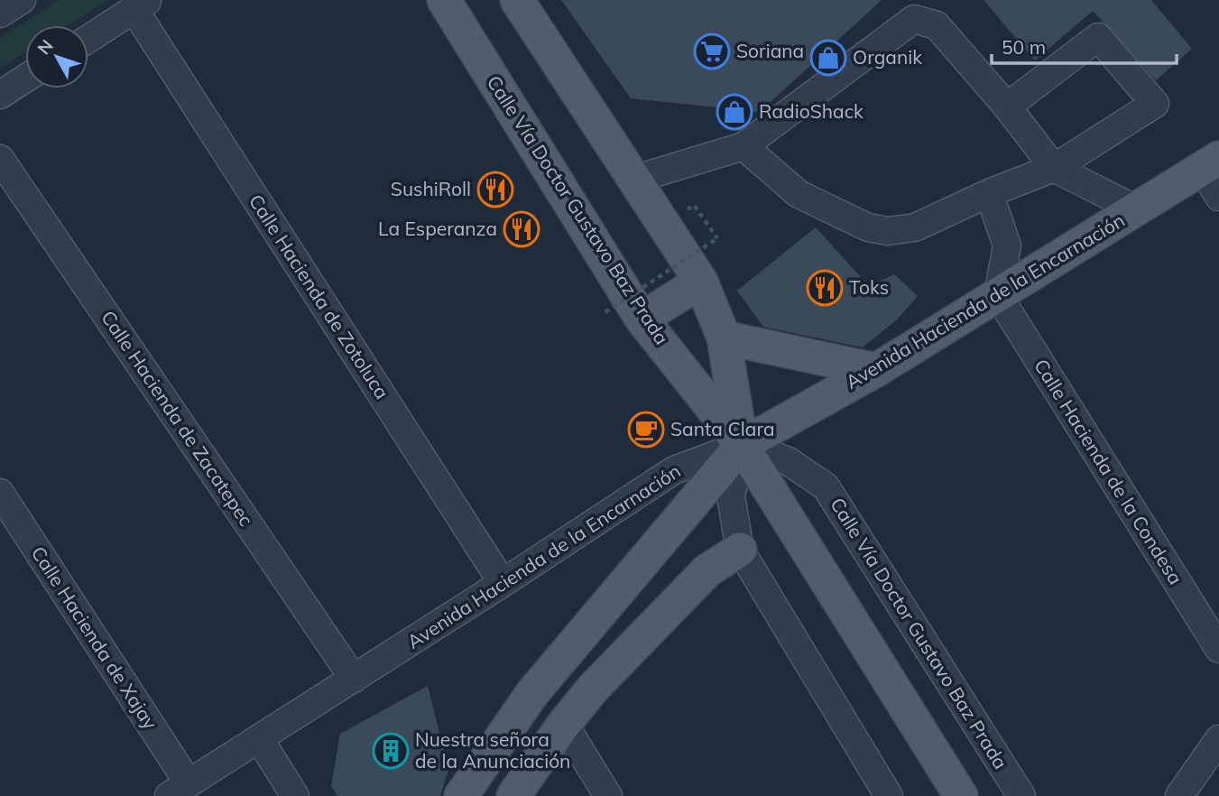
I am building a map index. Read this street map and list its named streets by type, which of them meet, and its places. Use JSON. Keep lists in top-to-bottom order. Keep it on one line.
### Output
{"streets":{"main road":["Calle Vía Doctor Gustavo Baz Prada","Avenida Hacienda de la Encarnación"],"street":["Calle Hacienda de Zotoluca","Calle Hacienda de Zacatepec","Calle Hacienda de la Condesa","Calle Hacienda de Xajay"]},"crossings":[["Calle Vía Doctor Gustavo Baz Prada","Avenida Hacienda de la Encarnación"],["Calle Hacienda de Zotoluca","Avenida Hacienda de la Encarnación"],["Avenida Hacienda de la Encarnación","Calle Hacienda de Zacatepec"],["Avenida Hacienda de la Encarnación","Calle Hacienda de la Condesa"],["Avenida Hacienda de la Encarnación","Calle Hacienda de Xajay"]],"places":{"supermarket":["Soriana"],"shop":["Organik","RadioShack"],"restaurant":["SushiRoll","La Esperanza","Toks"],"cafe":["Santa Clara"],"building":["Nuestra señora de la Anunciación"]},"scale_bar":"50 m","north":"top left"}
